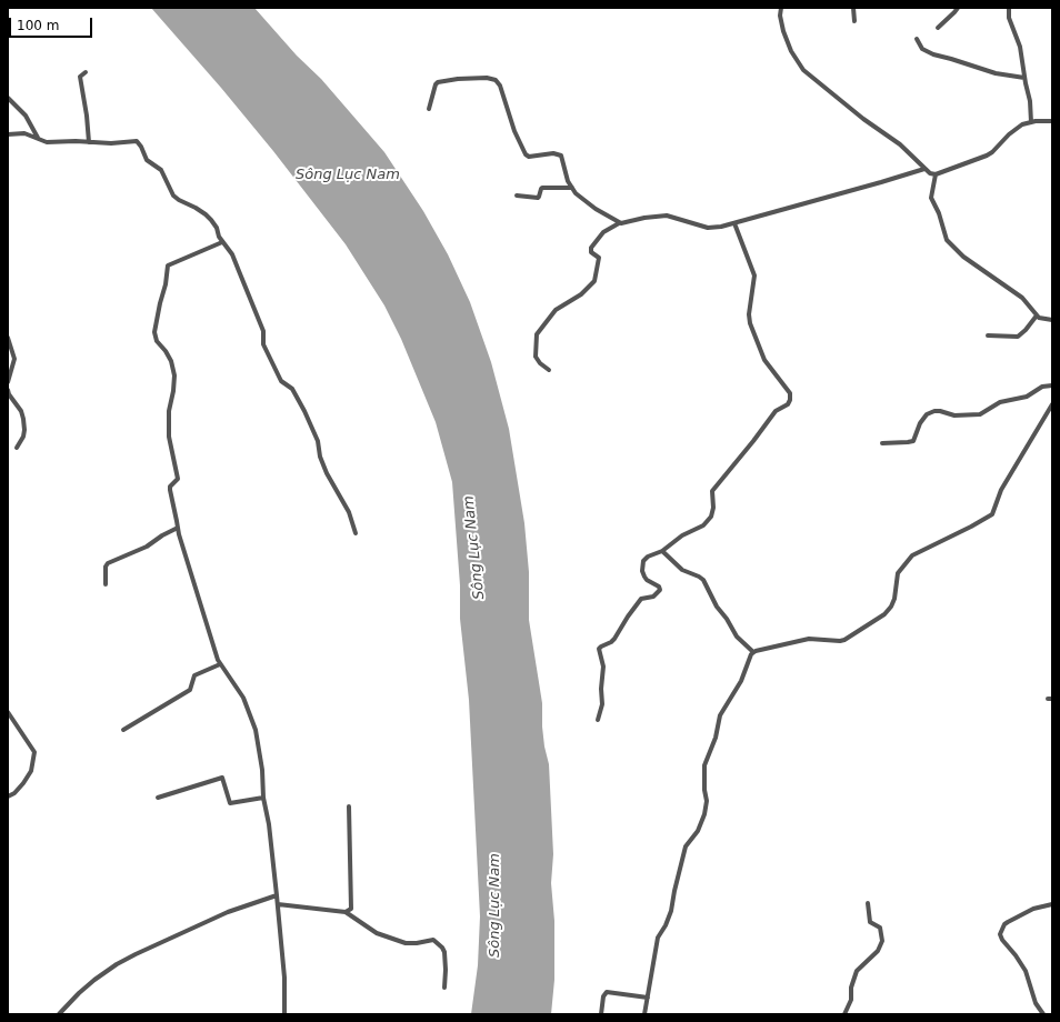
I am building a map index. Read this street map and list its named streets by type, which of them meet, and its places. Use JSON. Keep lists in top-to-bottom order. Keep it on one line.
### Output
{"water":["Sông Lục Nam"],"scale_bar":"100 m"}
